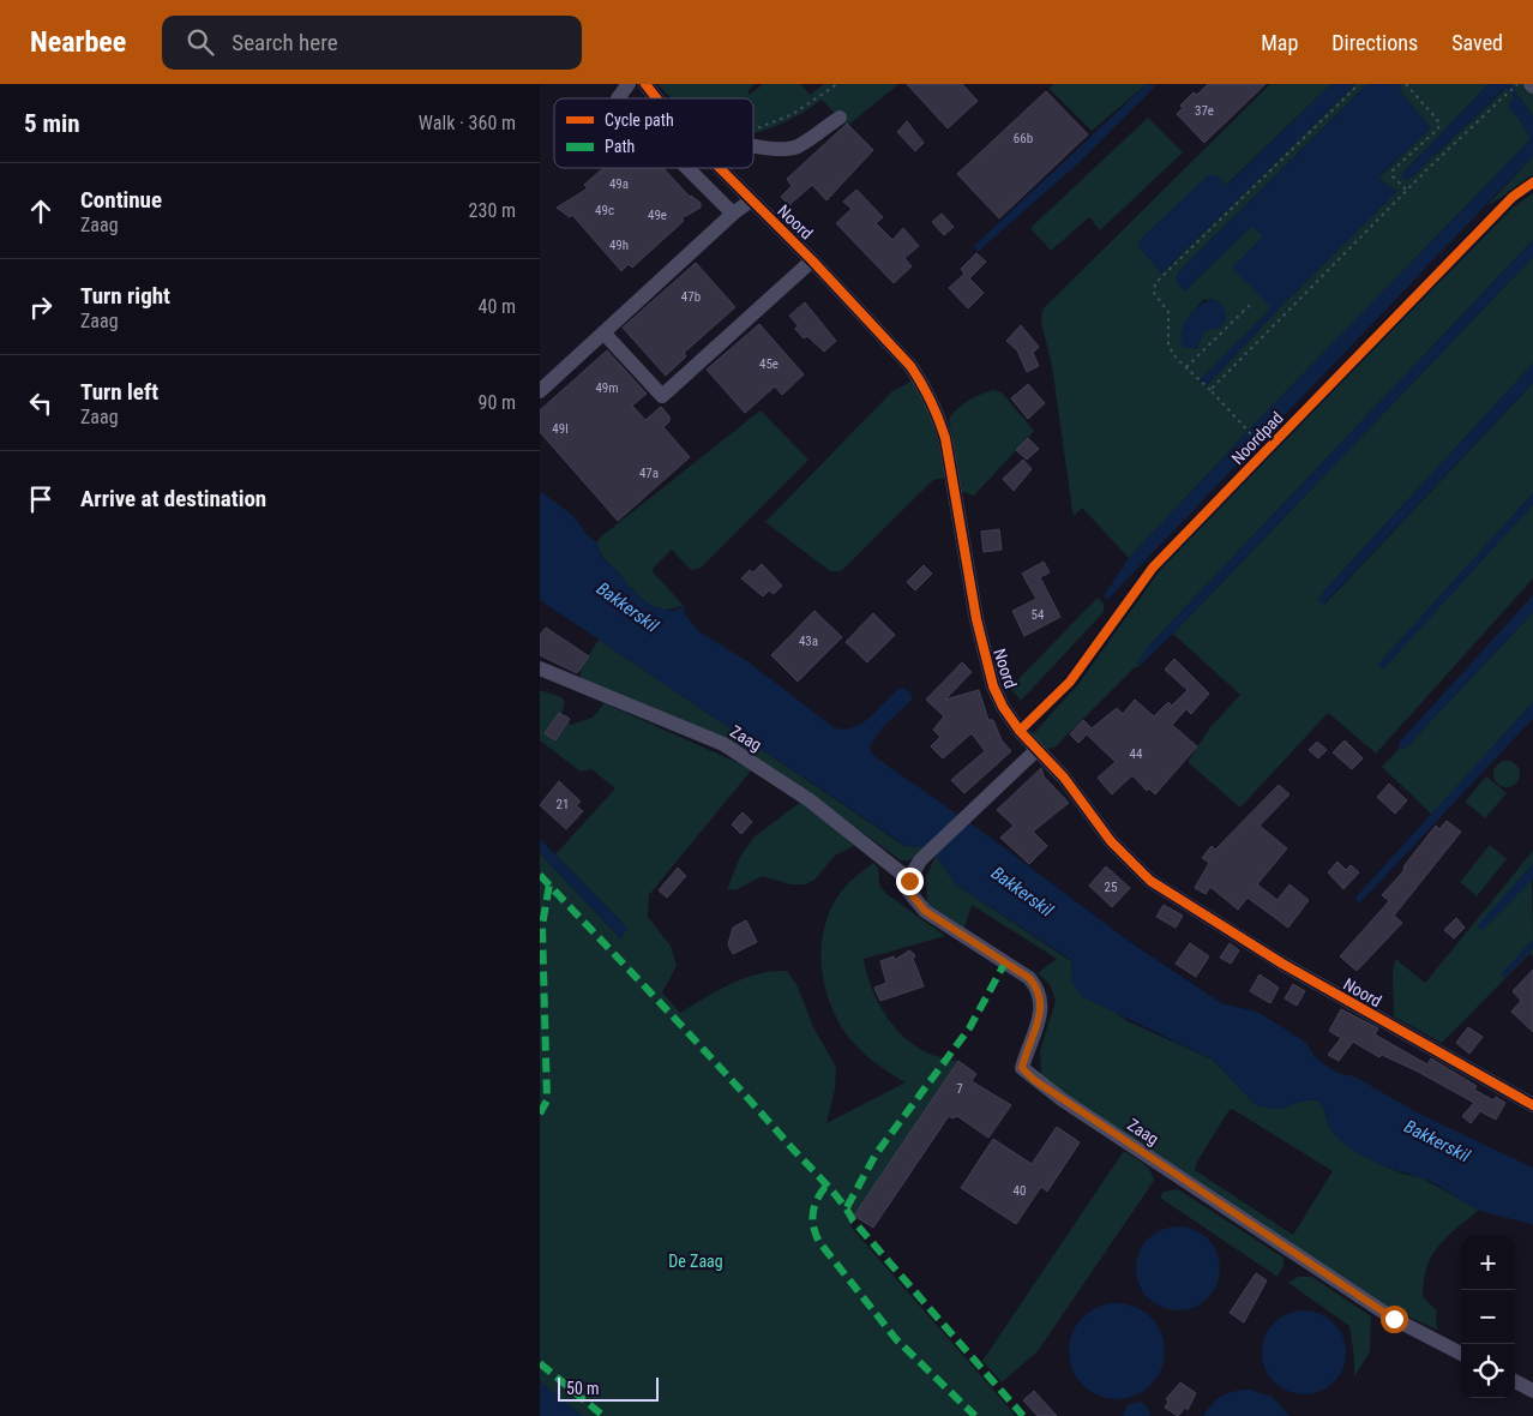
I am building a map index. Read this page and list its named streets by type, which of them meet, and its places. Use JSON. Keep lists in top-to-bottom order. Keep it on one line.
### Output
{"streets":{"street":["Noord","Zaag"],"cycle path":["Noordpad"]},"water":["Bakkerskil"],"parks":["De Zaag"],"house_numbers":["37e","66b","49a","49c","49e","49h","47b","45e","49m","49l","47a","54","43a","44","21","25","7","40"],"legend":["Cycle path","Path"],"scale_bar":"50 m","page":{"header":"Nearbee","search":"Search here","nav":["Map","Directions","Saved"],"heading":["5 min","Walk · 360 m"],"list":[["Continue","Zaag","230 m"],["Turn right","Zaag","40 m"],["Turn left","Zaag","90 m"],"Arrive at destination"],"map_buttons":["+","−"],"scale":"50 m"}}
